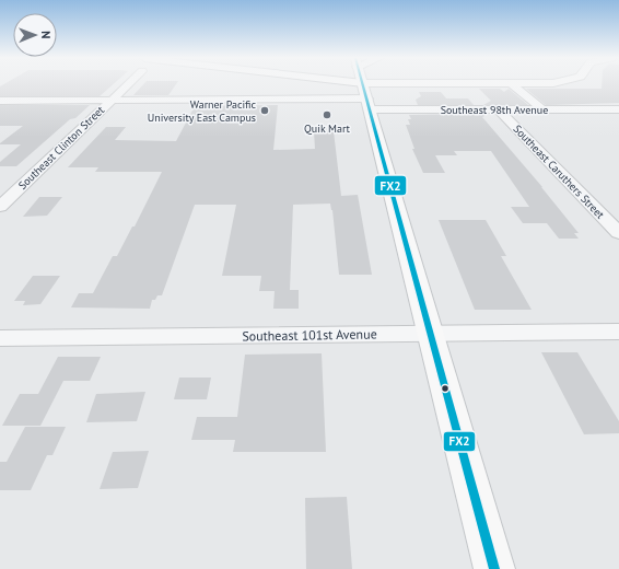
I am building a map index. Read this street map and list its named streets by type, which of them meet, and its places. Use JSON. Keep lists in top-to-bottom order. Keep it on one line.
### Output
{"streets":{"street":["Southeast 98th Avenue","Southeast Clinton Street","Southeast Caruthers Street","Southeast 101st Avenue"]},"crossings":[["Southeast 98th Avenue","Southeast Clinton Street"],["Southeast 98th Avenue","Southeast Caruthers Street"]],"places":["Warner Pacific University East Campus","Quik Mart"],"lines":["transit line FX2"],"north":"right"}
